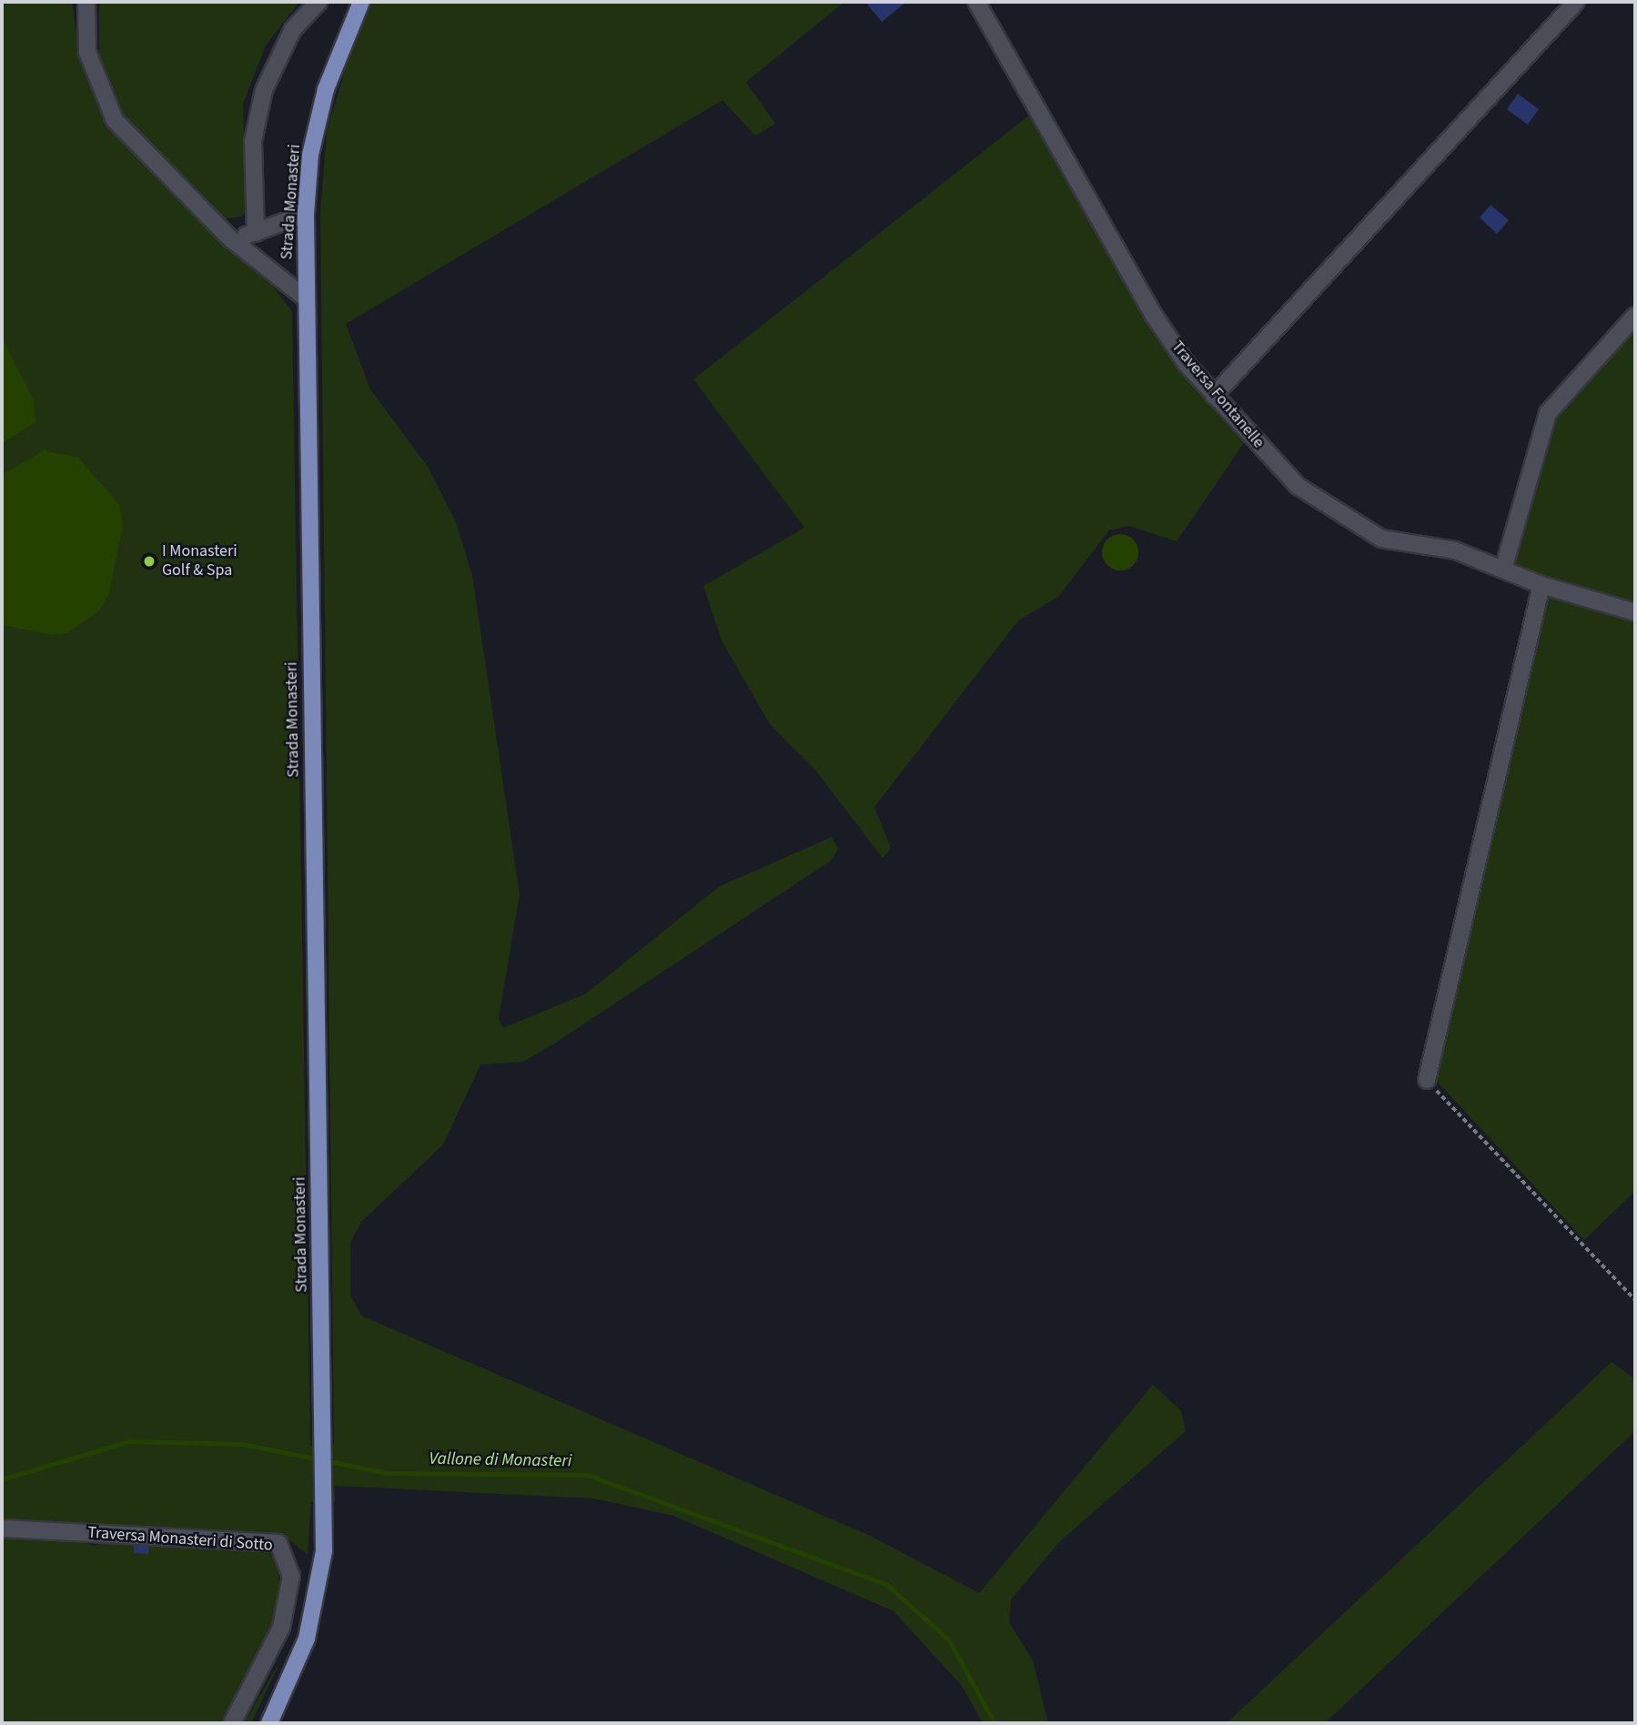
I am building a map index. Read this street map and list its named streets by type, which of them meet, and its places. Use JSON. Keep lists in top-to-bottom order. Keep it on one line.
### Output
{"streets":{"main road":["Strada Monasteri"],"street":["Traversa Fontanelle","Traversa Monasteri di Sotto"]},"water":["Vallone di Monasteri"],"places":["I Monasteri Golf & Spa"]}
